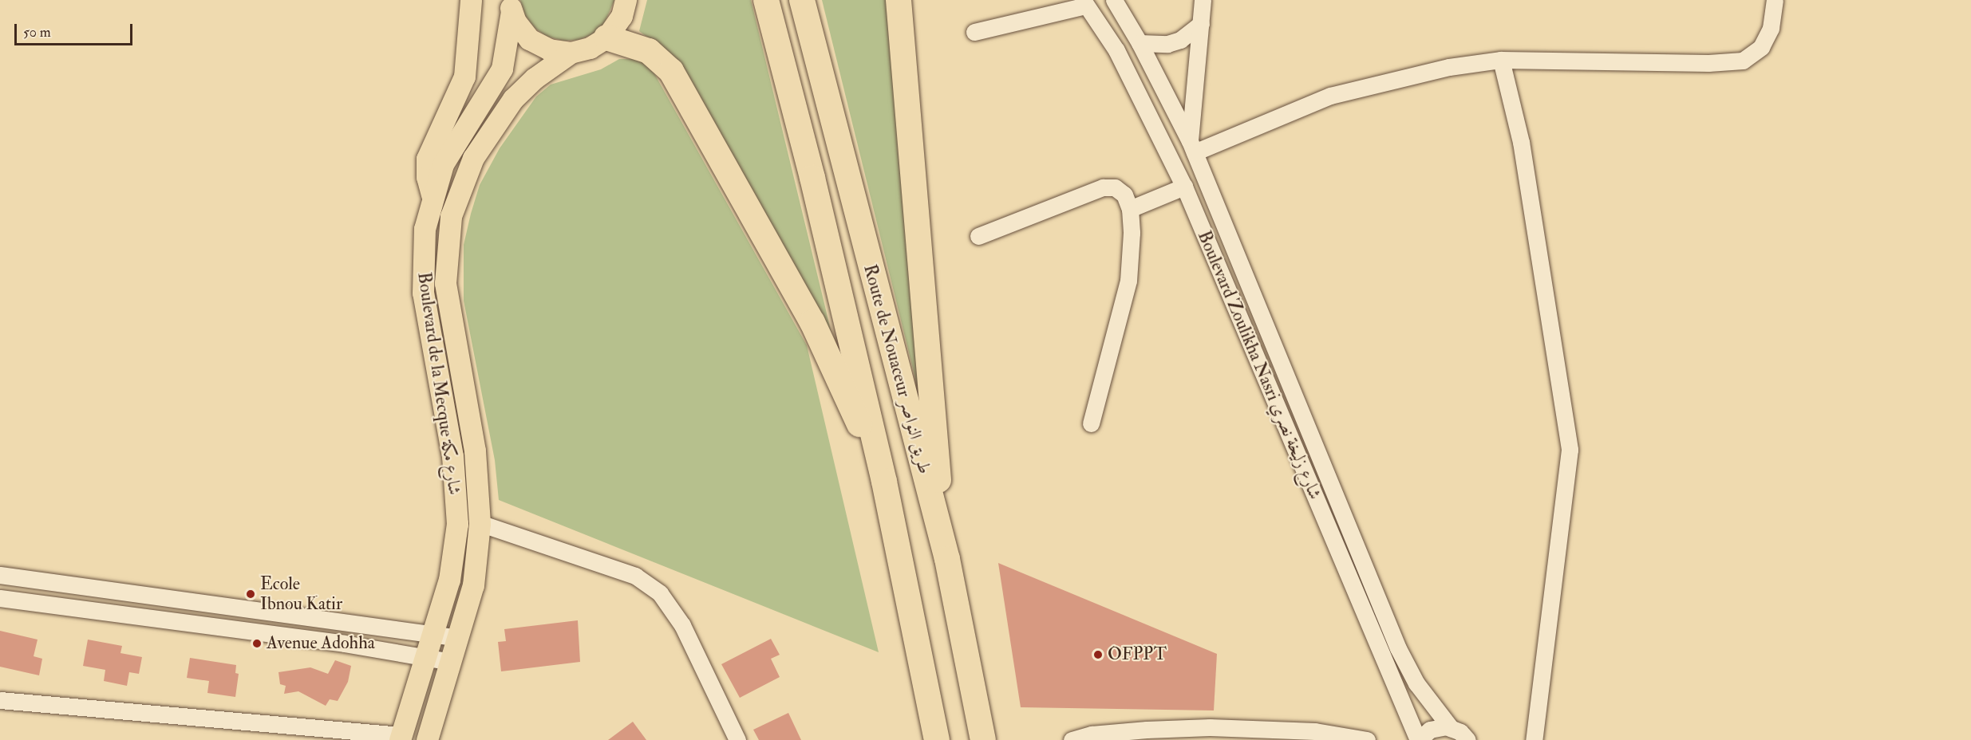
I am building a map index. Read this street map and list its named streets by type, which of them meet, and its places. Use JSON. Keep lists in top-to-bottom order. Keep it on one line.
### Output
{"streets":{"highway":["Route de Nouaceur طريق النواصر"],"main road":["Boulevard de la Mecque شارع مكة"],"street":["Boulevard Zoulikha Nasri شارع زليخة نصري"]},"places":["Ecole Ibnou Katir","Avenue Adohha","OFPPT"],"scale_bar":"50 m"}
